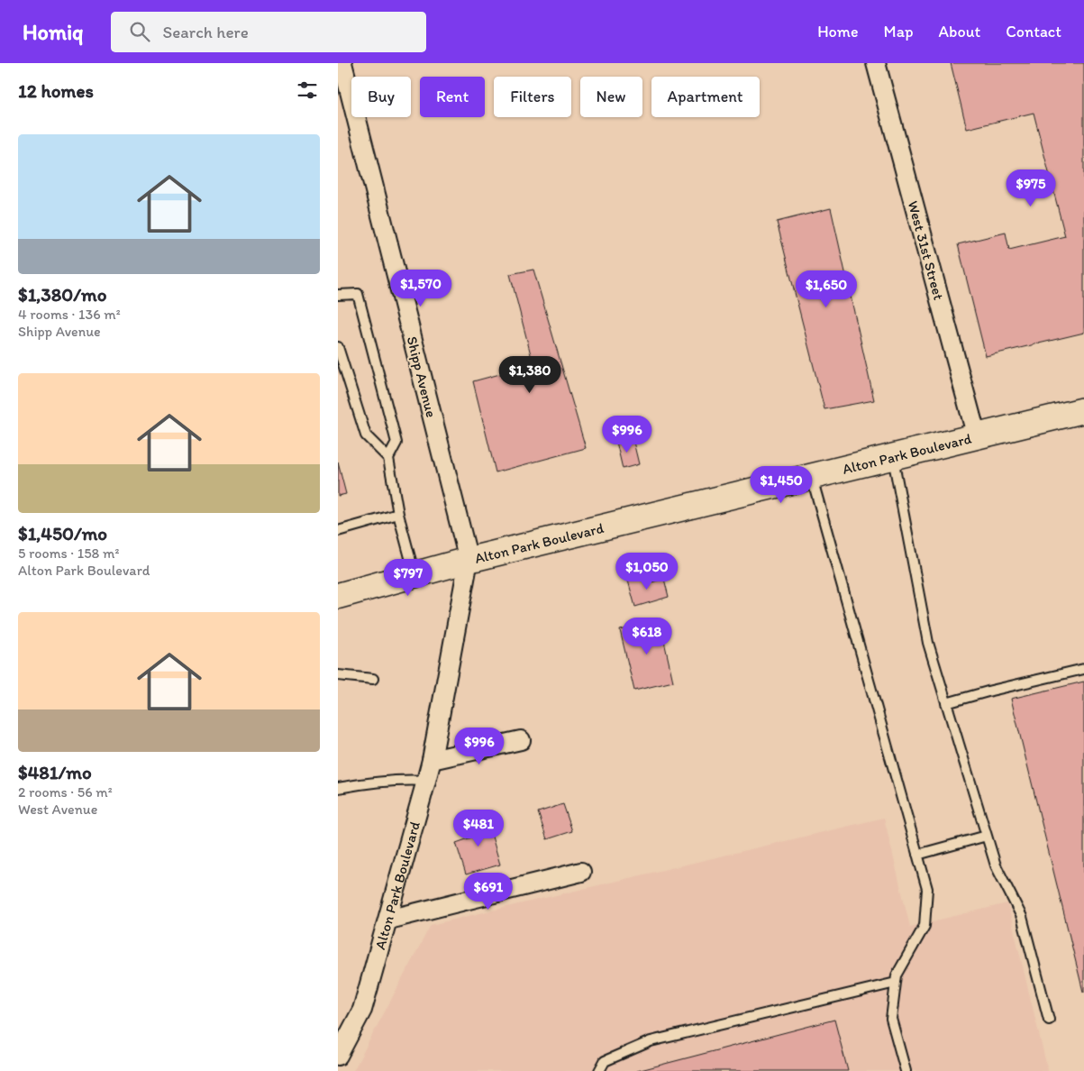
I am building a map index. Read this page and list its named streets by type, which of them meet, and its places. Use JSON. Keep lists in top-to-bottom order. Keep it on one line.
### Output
{"streets":{"main road":["Alton Park Boulevard"],"street":["West 31st Street","Shipp Avenue"]},"crossings":[["West 31st Street","Alton Park Boulevard"],["Shipp Avenue","Alton Park Boulevard"]],"page":{"header":"Homiq","search":"Search here","nav":["Home","Map","About","Contact"],"heading":"12 homes","chip":["Buy","Rent","Filters","New","Apartment"],"list":[{"name":"$1,380/mo","note":"4 rooms · 136 m² · Shipp Avenue"},{"name":"$1,450/mo","note":"5 rooms · 158 m² · Alton Park Boulevard"},{"name":"$481/mo","note":"2 rooms · 56 m² · West Avenue"}],"price":["$975","$1,570","$1,650","$1,380","$996","$1,450","$1,050","$797","$618","$996","$481","$691"]}}
